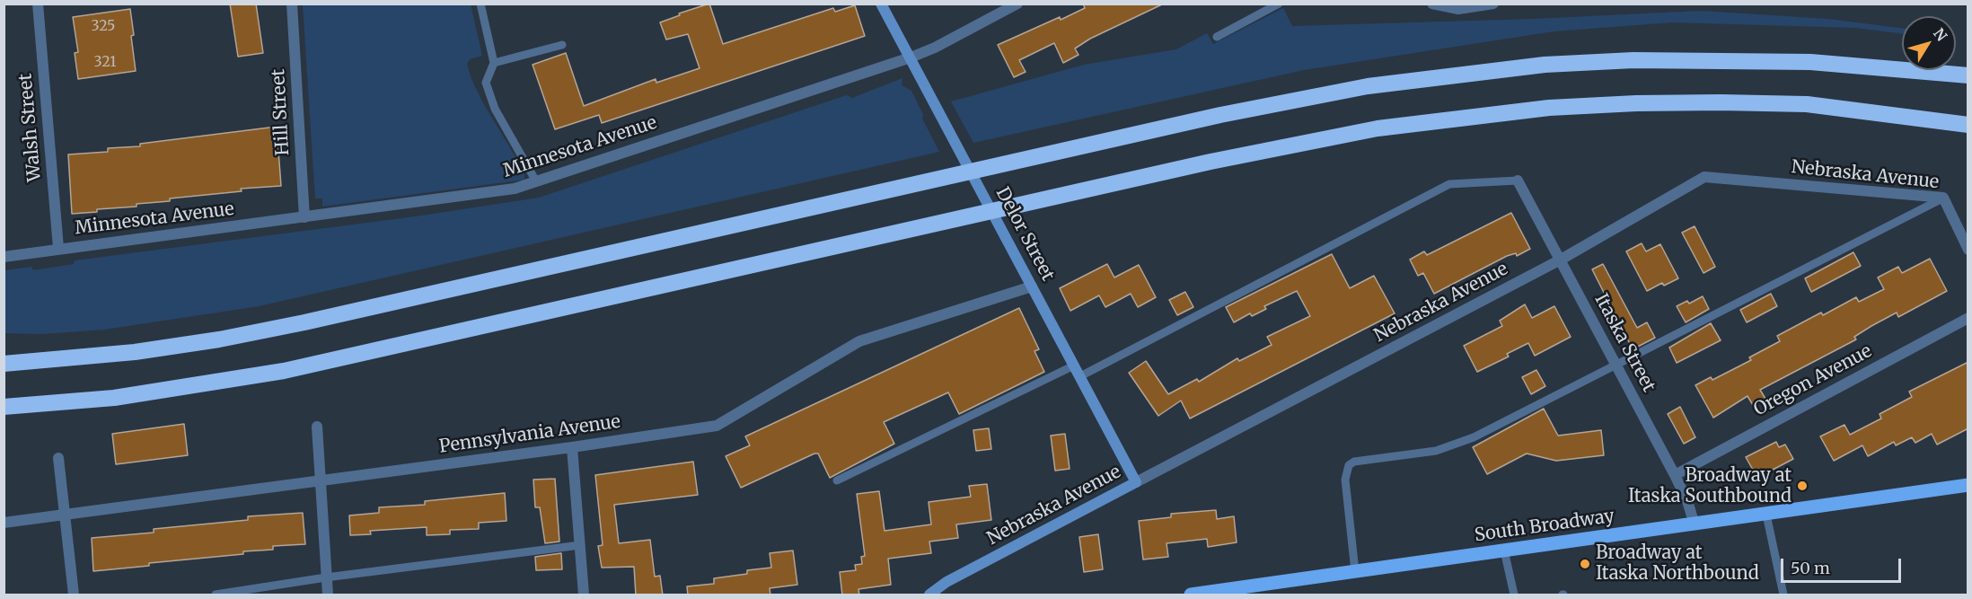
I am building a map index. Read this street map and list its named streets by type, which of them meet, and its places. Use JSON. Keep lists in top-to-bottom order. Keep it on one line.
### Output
{"streets":{"main road":["South Broadway"],"street":["Hill Street","Walsh Street","Minnesota Avenue","Nebraska Avenue","Delor Street","Itaska Street","Oregon Avenue","Pennsylvania Avenue"]},"crossings":[["Hill Street","Minnesota Avenue"],["Walsh Street","Minnesota Avenue"],["Minnesota Avenue","Delor Street"],["Nebraska Avenue","Delor Street"],["Nebraska Avenue","Itaska Street"],["Delor Street","Pennsylvania Avenue"],["Itaska Street","Oregon Avenue"],["Itaska Street","South Broadway"]],"places":["Broadway at Itaska Southbound","Broadway at Itaska Northbound"],"house_numbers":["325","321"],"scale_bar":"50 m","north":"top right"}
